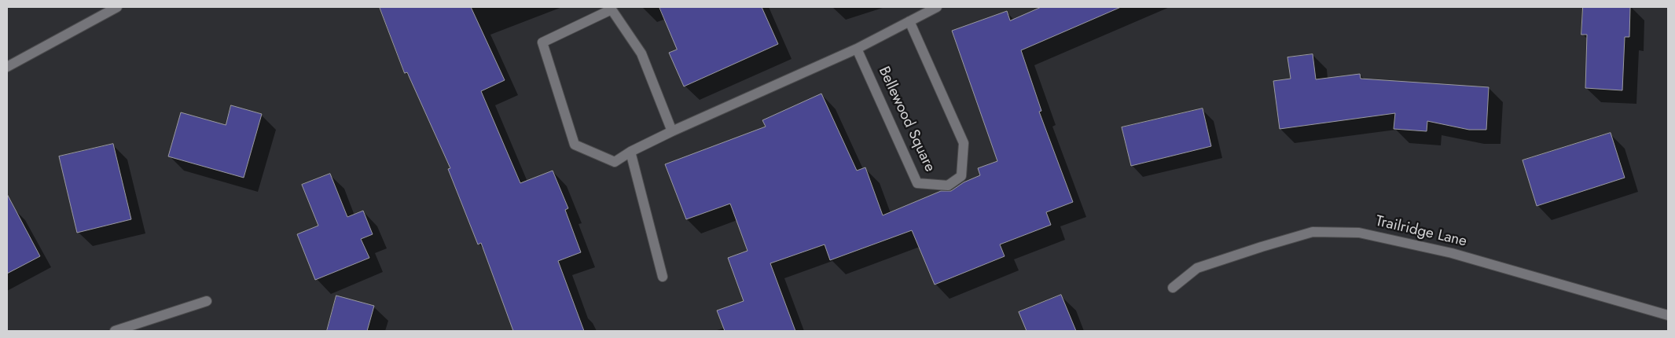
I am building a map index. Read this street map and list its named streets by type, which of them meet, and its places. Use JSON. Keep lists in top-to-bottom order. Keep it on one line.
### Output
{"streets":{"street":["Bellewood Square","Trailridge Lane"]}}
